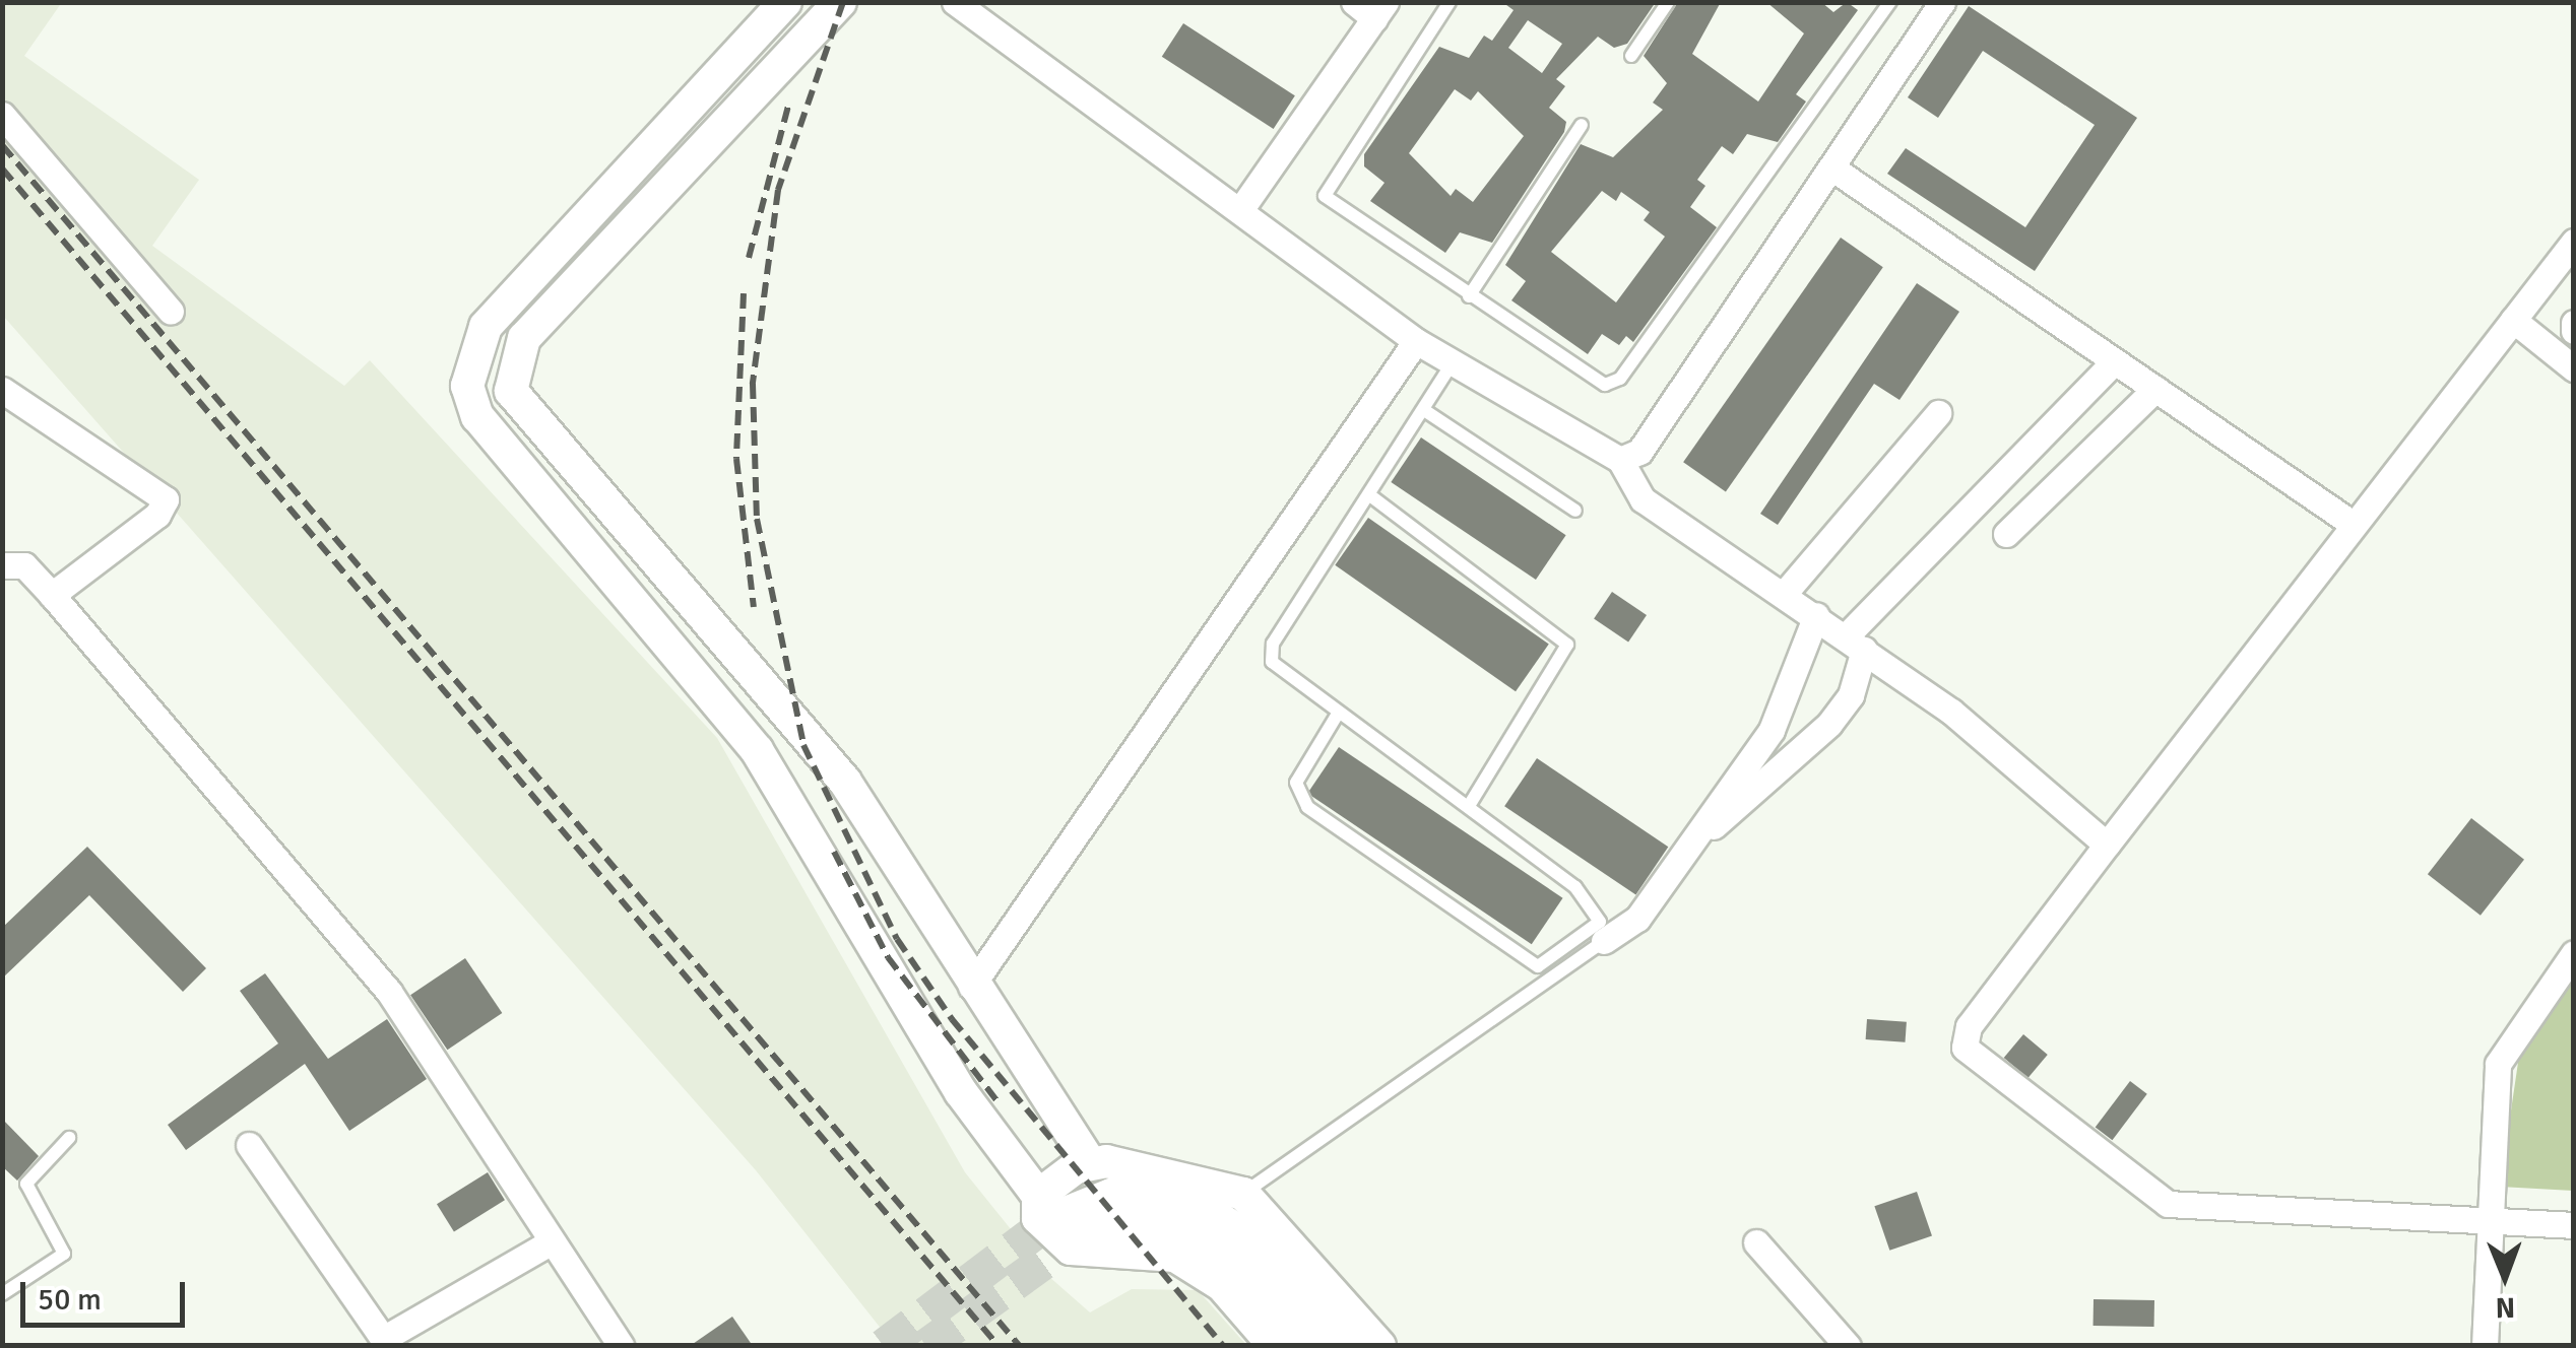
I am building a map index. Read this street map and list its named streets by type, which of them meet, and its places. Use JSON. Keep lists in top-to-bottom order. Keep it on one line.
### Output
{"scale_bar":"50 m","north":"bottom"}
